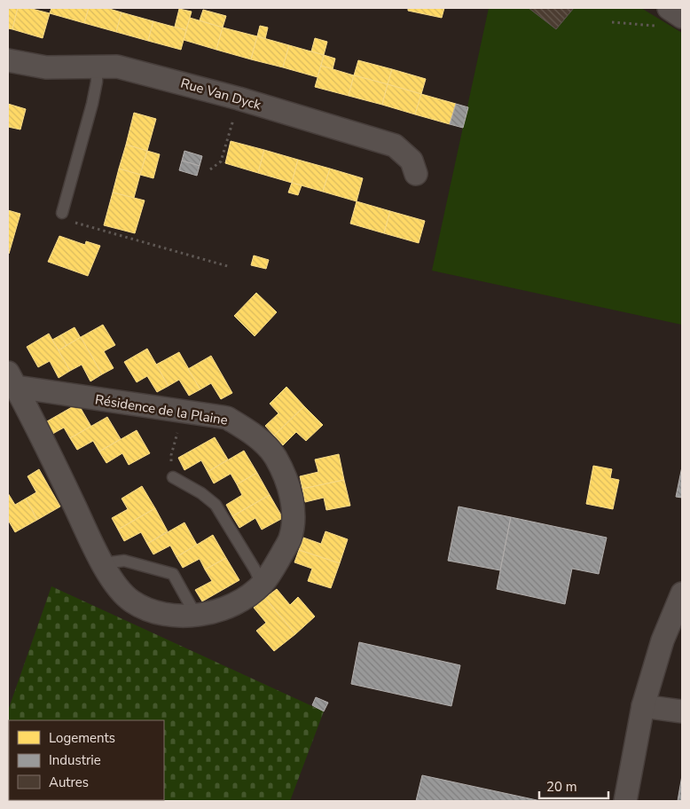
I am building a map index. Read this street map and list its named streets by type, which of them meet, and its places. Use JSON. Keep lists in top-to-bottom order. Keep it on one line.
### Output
{"streets":{"street":["Rue Van Dyck","Résidence de la Plaine"]},"legend":["Logements","Industrie","Autres"],"scale_bar":"20 m"}
